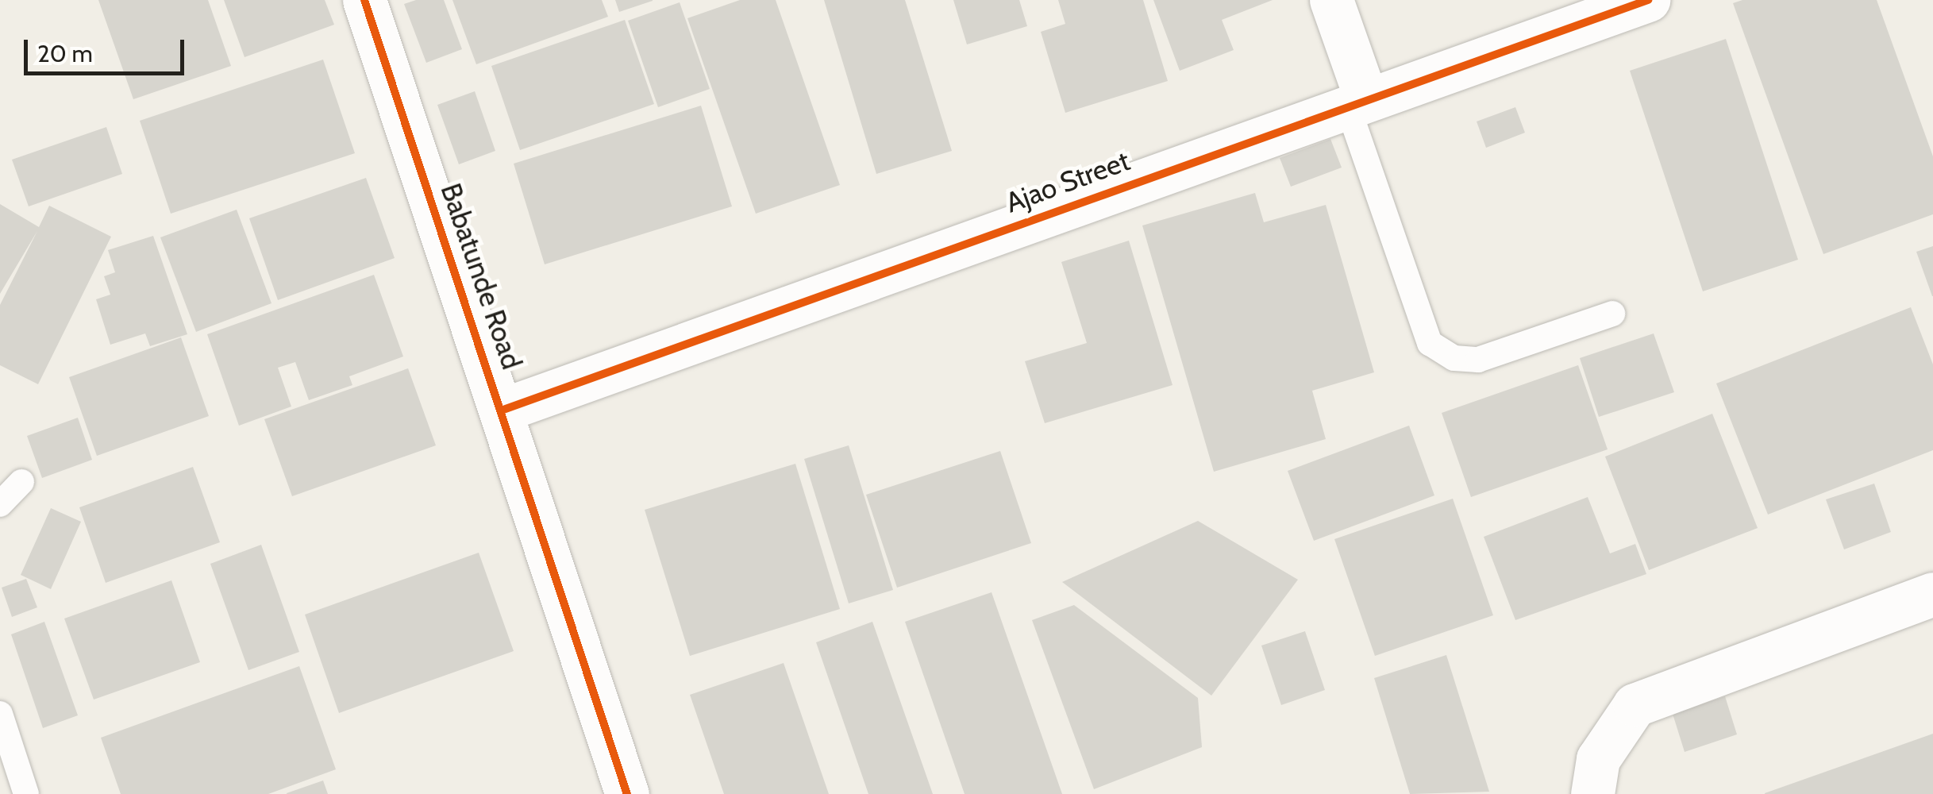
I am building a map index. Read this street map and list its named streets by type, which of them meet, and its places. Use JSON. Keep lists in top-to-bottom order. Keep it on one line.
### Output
{"streets":{"street":["Ajao Street","Babatunde Road"]},"crossings":[["Ajao Street","Babatunde Road"]],"scale_bar":"20 m"}
